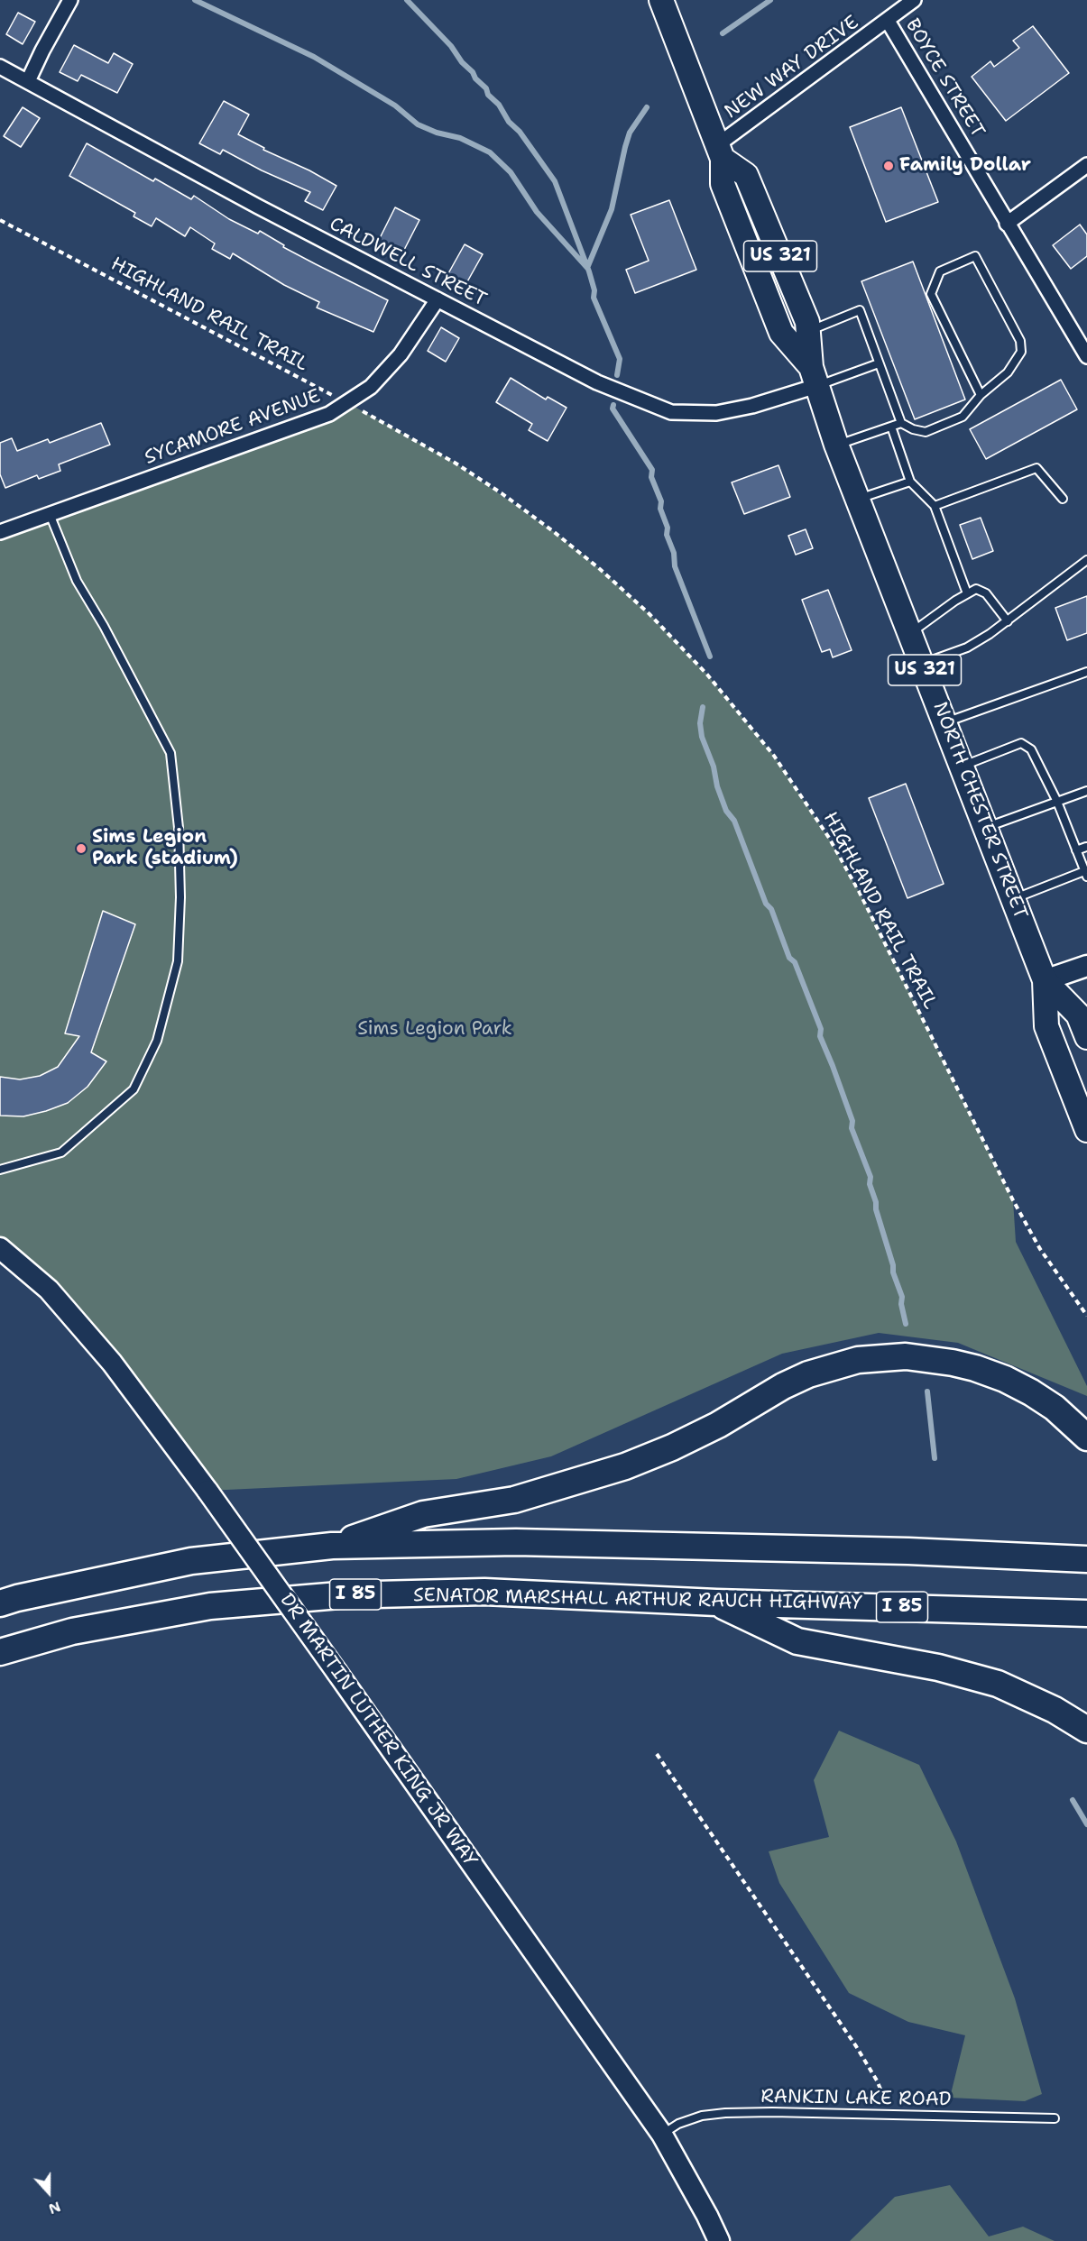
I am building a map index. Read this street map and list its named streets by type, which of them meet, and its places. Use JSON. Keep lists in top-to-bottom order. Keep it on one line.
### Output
{"streets":{"highway":["I 85","SENATOR MARSHALL ARTHUR RAUCH HIGHWAY"],"main road":["US 321","NORTH CHESTER STREET","DR MARTIN LUTHER KING JR WAY"],"street":["NEW WAY DRIVE","BOYCE STREET","CALDWELL STREET","SYCAMORE AVENUE"],"lane":["RANKIN LAKE ROAD"],"path":["HIGHLAND RAIL TRAIL"]},"crossings":[["NEW WAY DRIVE","BOYCE STREET"],["NEW WAY DRIVE","NORTH CHESTER STREET"],["CALDWELL STREET","SYCAMORE AVENUE"],["CALDWELL STREET","NORTH CHESTER STREET"],["HIGHLAND RAIL TRAIL","SYCAMORE AVENUE"],["DR MARTIN LUTHER KING JR WAY","RANKIN LAKE ROAD"]],"parks":["Sims Legion Park"],"places":["Family Dollar","Sims Legion Park (stadium)"],"north":"bottom"}
